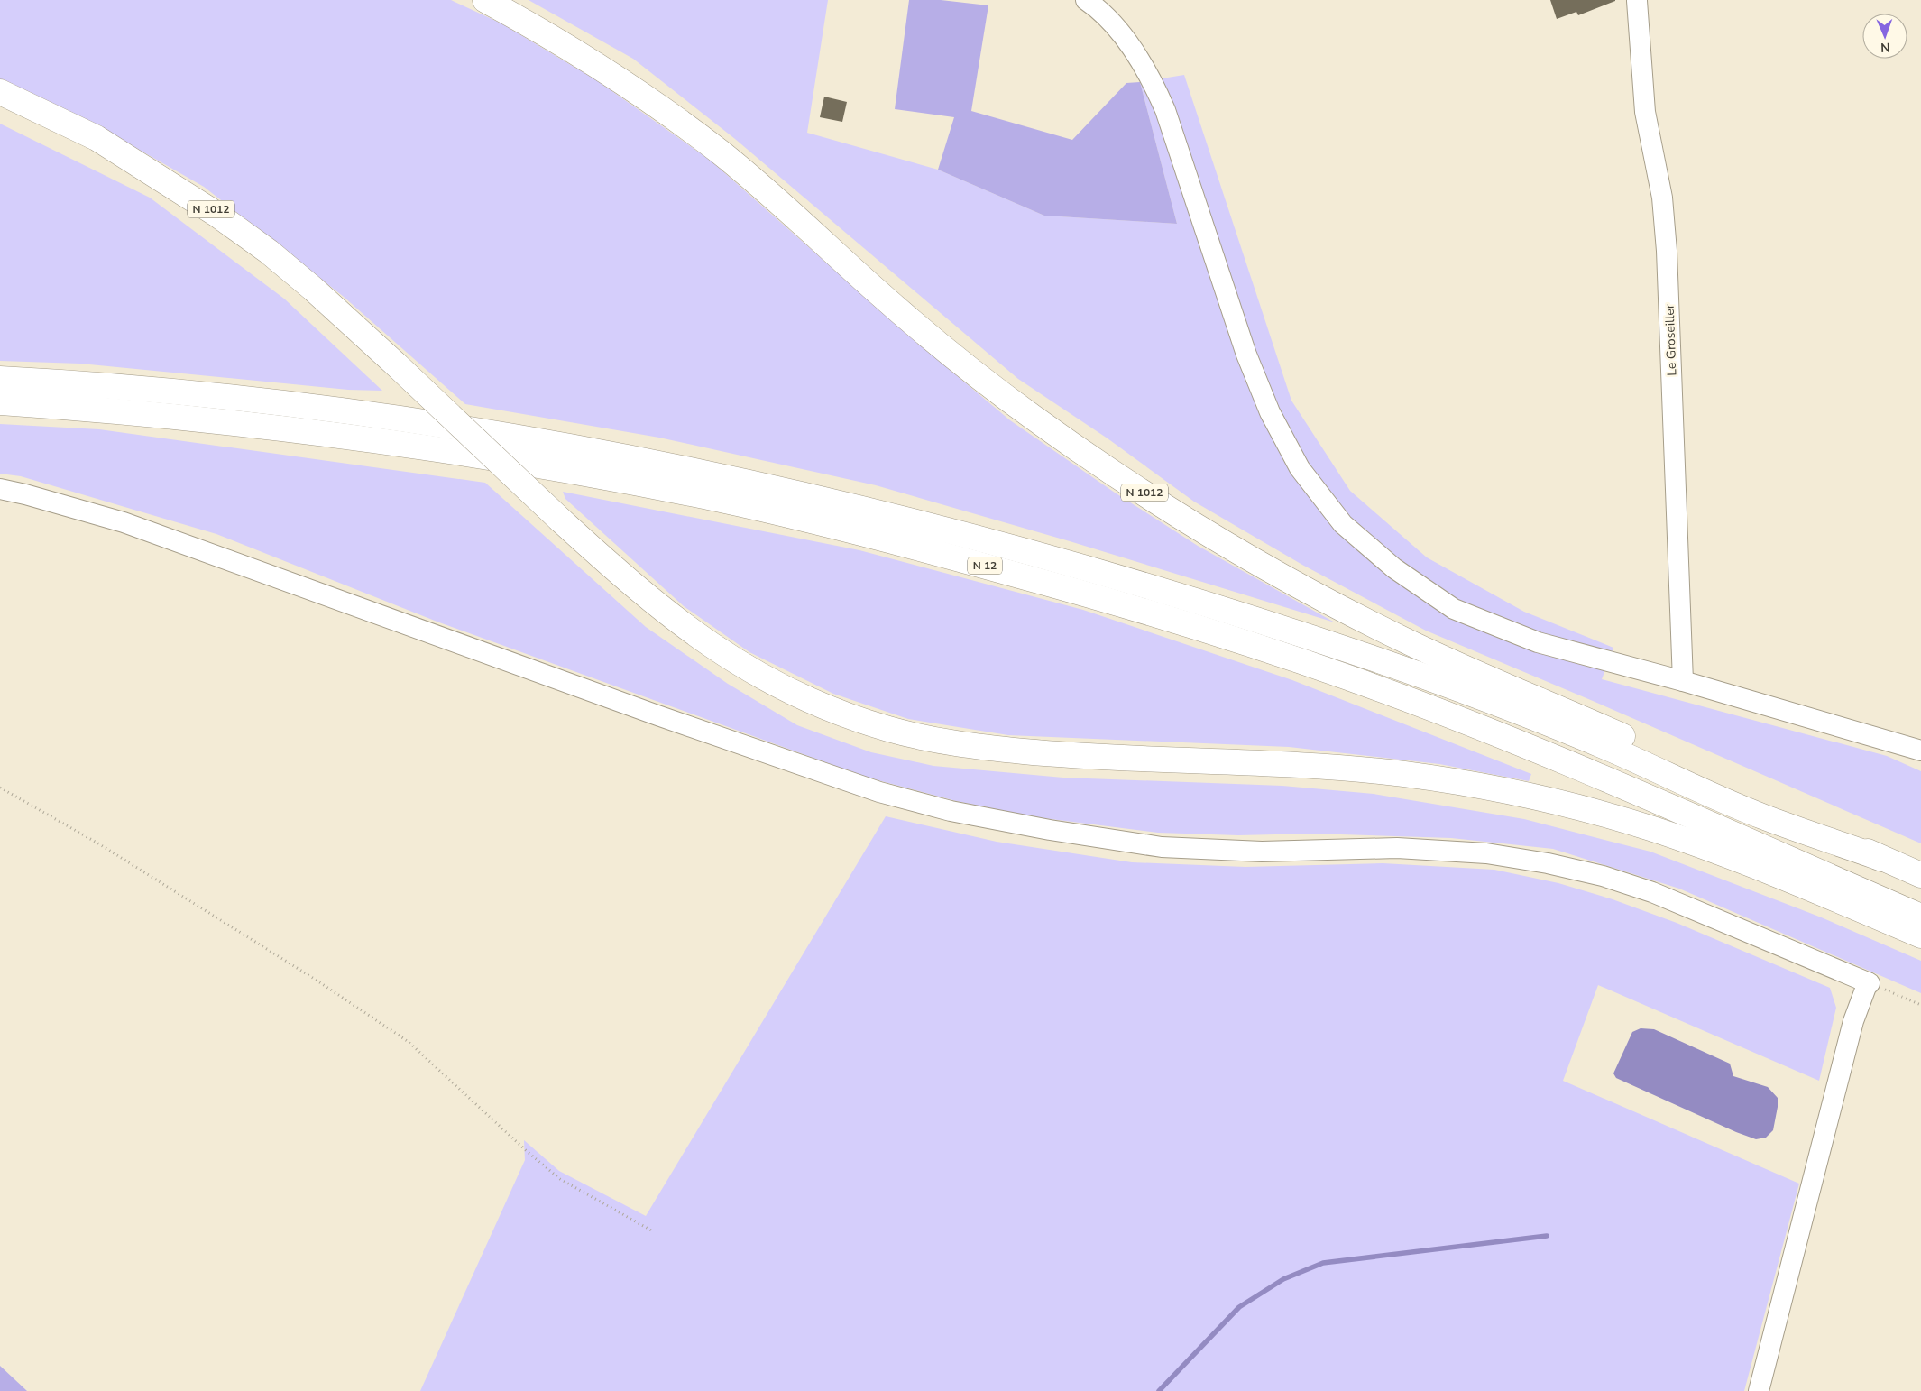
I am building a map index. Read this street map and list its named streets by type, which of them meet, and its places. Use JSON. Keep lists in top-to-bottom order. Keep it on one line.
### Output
{"streets":{"highway":["N 1012","N 12"],"street":["Le Groseiller"]},"crossings":[["N 1012","N 12"]],"north":"bottom"}
